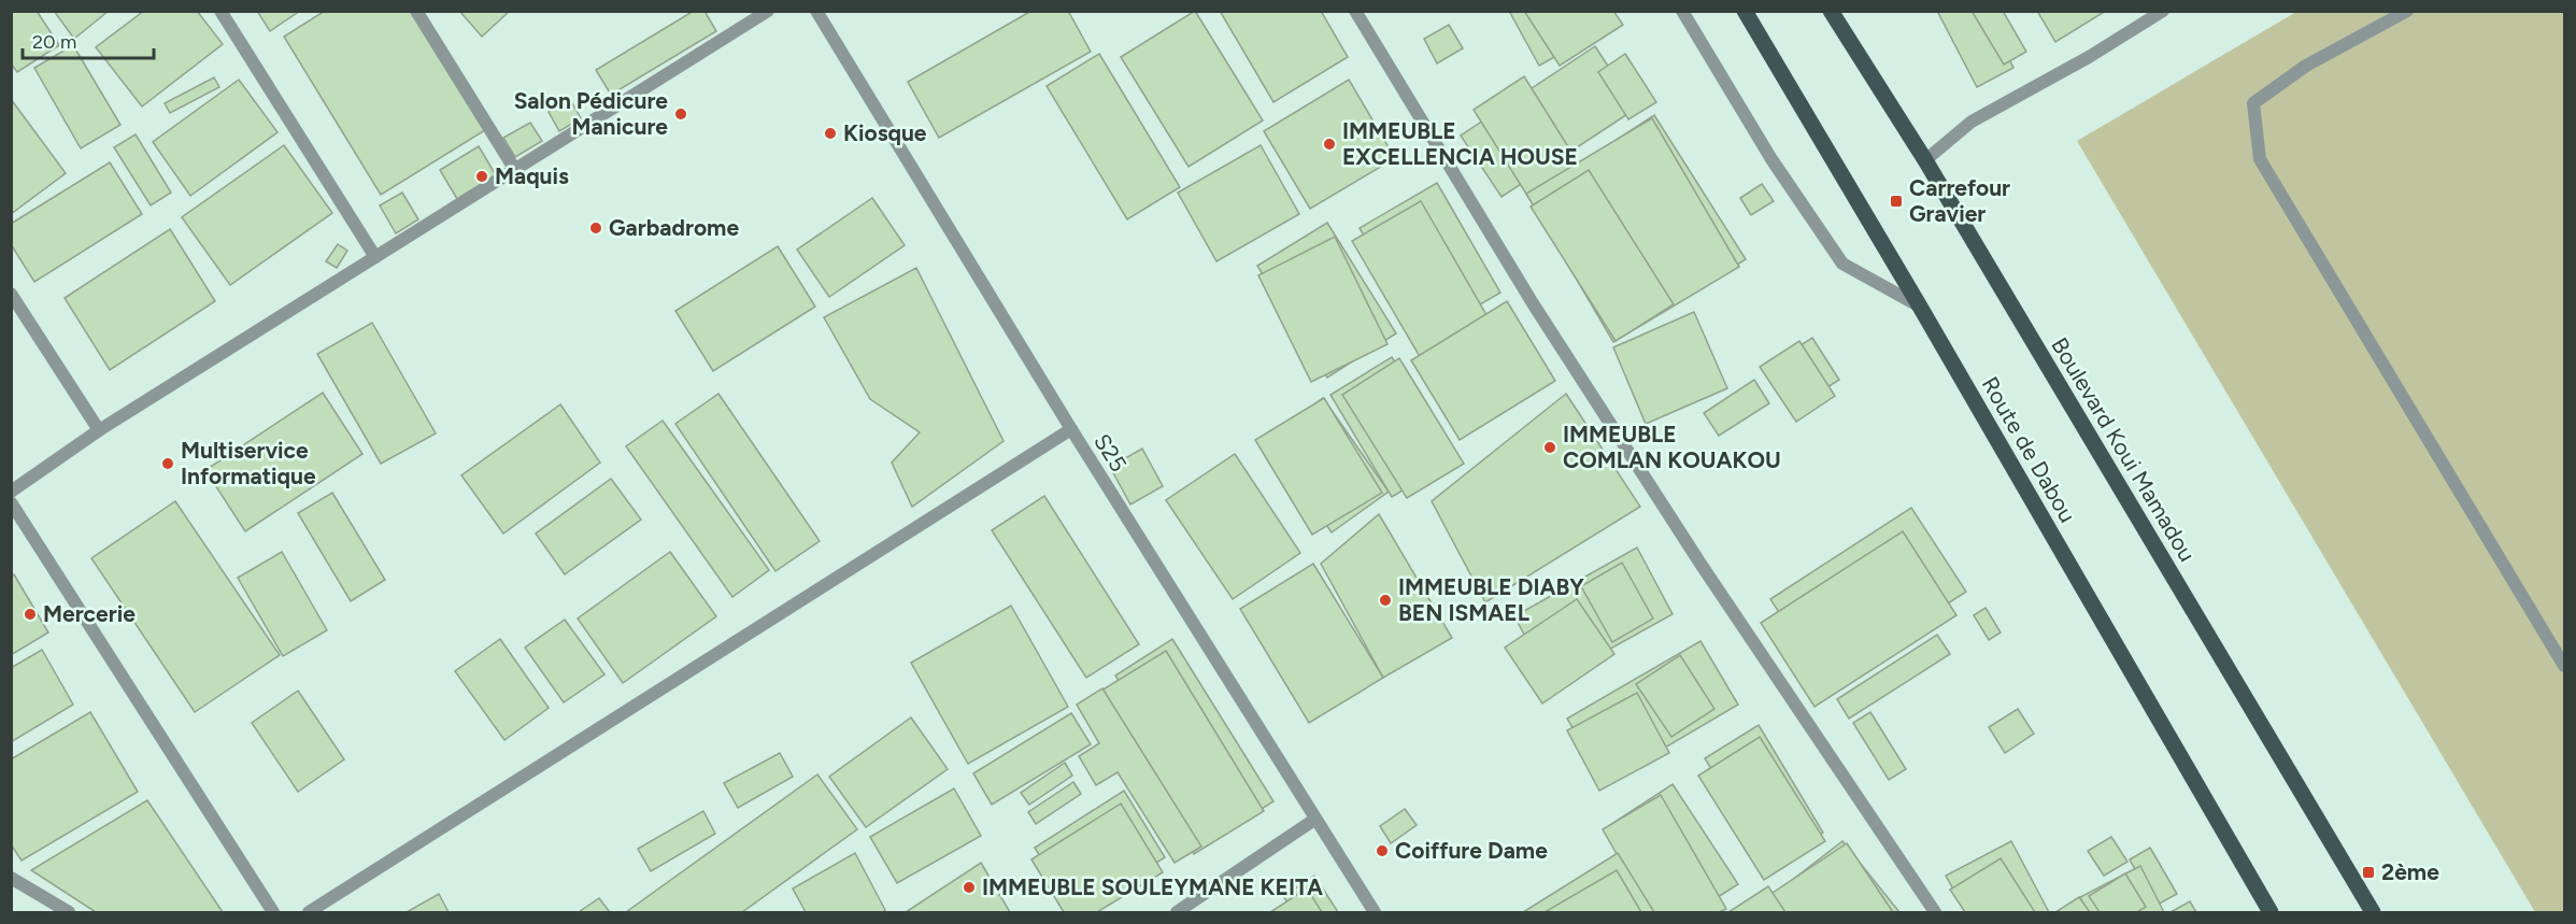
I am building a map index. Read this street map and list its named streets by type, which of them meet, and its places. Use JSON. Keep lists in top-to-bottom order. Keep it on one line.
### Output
{"streets":{"main road":["Route de Dabou","Boulevard Koui Mamadou"],"street":["S25"]},"places":{"other":["Salon Pédicure Manicure","Kiosque","IMMEUBLE EXCELLENCIA HOUSE","Maquis","Garbadrome","IMMEUBLE COMLAN KOUAKOU","Multiservice Informatique","IMMEUBLE DIABY BEN ISMAEL","Mercerie","Coiffure Dame","IMMEUBLE SOULEYMANE KEITA"],"transit":["Carrefour Gravier","2ème"]},"scale_bar":"20 m"}
